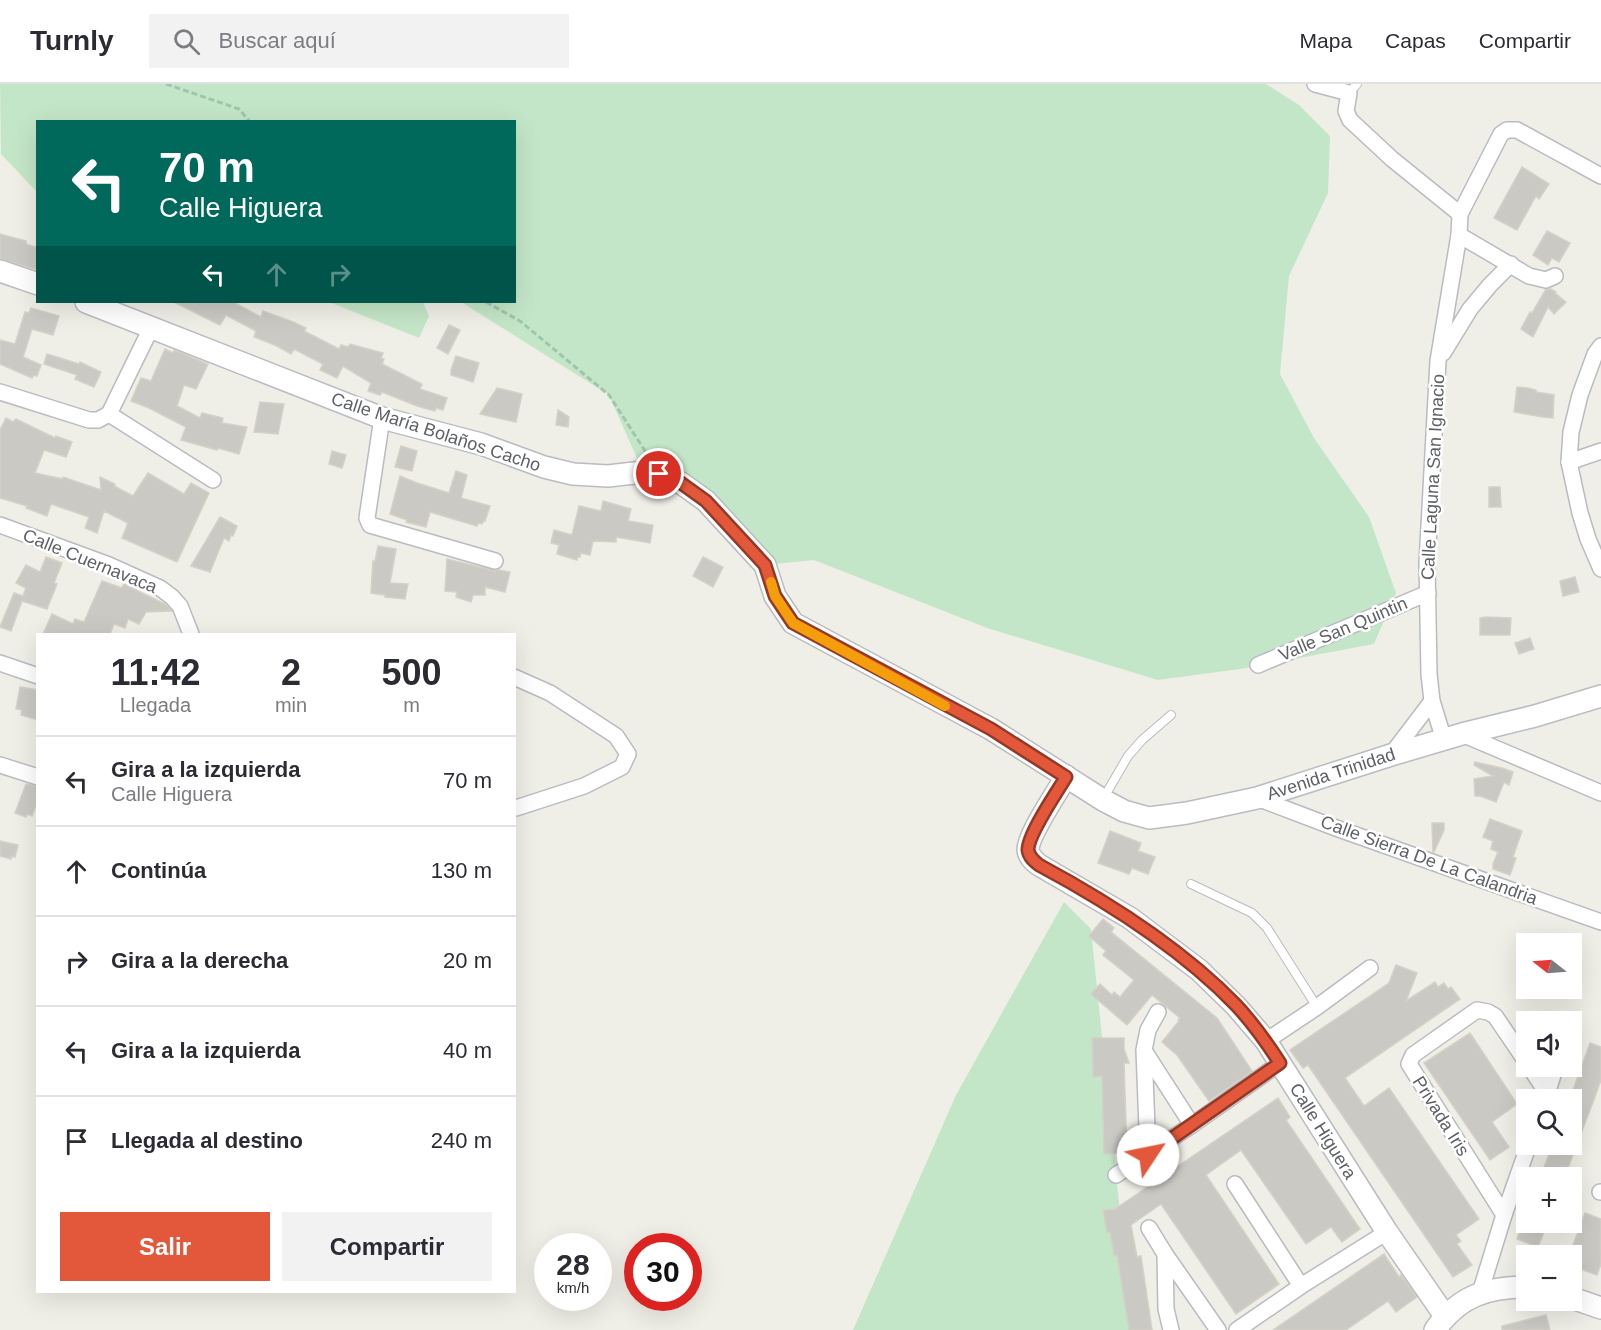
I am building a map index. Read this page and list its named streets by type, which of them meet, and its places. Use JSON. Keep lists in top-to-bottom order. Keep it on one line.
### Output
{"streets":{"street":["Calle María Bolaños Cacho","Calle Laguna San Ignacio","Calle Cuernavaca","Valle San Quintin","Avenida Trinidad","Calle Sierra De La Calandria","Privada Iris","Calle Higuera"]},"crossings":[["Calle María Bolaños Cacho","Avenida Trinidad"],["Calle Laguna San Ignacio","Valle San Quintin"],["Calle Laguna San Ignacio","Avenida Trinidad"],["Avenida Trinidad","Calle Sierra De La Calandria"],["Avenida Trinidad","Calle Higuera"]],"north":"left","page":{"header":"Turnly","search":"Buscar aquí","nav":["Mapa","Capas","Compartir"],"turn":["70 m","Calle Higuera"],"eta":["11:42","Llegada","2","min","500","m"],"list":[{"name":"Gira a la izquierda","note":"Calle Higuera","value":"70 m"},{"name":"Continúa","value":"130 m"},{"name":"Gira a la derecha","value":"20 m"},{"name":"Gira a la izquierda","value":"40 m"},{"name":"Llegada al destino","value":"240 m"}],"map_buttons":["+","−"],"buttons":["Salir","Compartir"],"speed":"28 km/h","limit":"30"}}
